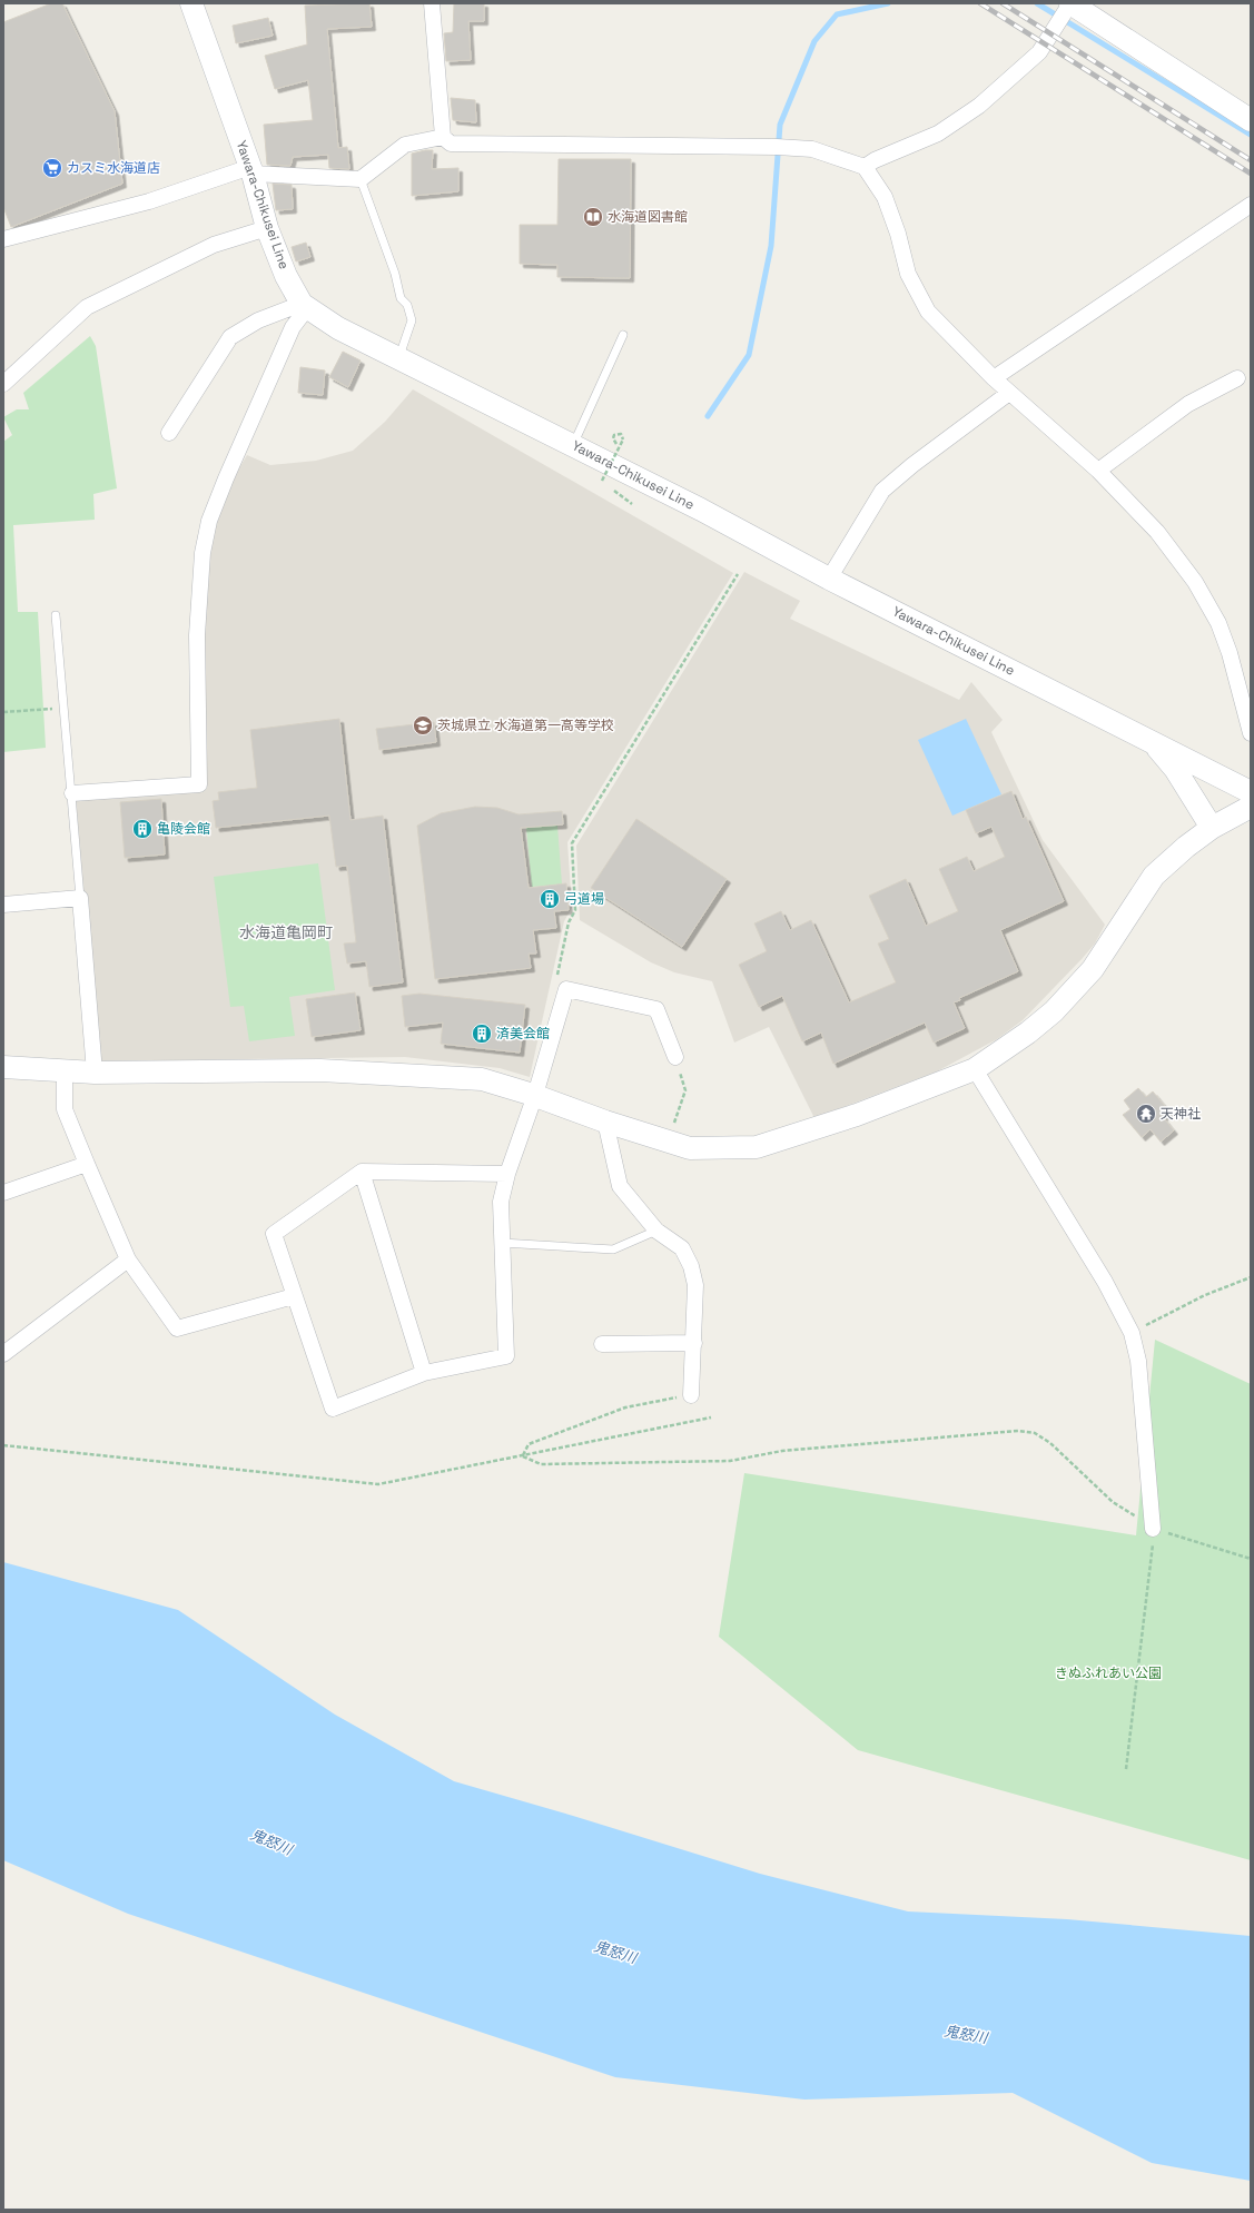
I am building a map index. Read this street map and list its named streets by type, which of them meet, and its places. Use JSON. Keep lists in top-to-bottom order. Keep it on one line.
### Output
{"streets":{"street":["Yawara-Chikusei Line"]},"districts":["水海道亀岡町"],"water":["鬼怒川"],"parks":["きぬふれあい公園"],"places":{"supermarket":["カスミ水海道店"],"library":["水海道図書館"],"school or university":["茨城県立 水海道第一高等学校"],"building":["亀陵会館","弓道場","済美会館"],"temple":["天神社"]}}
